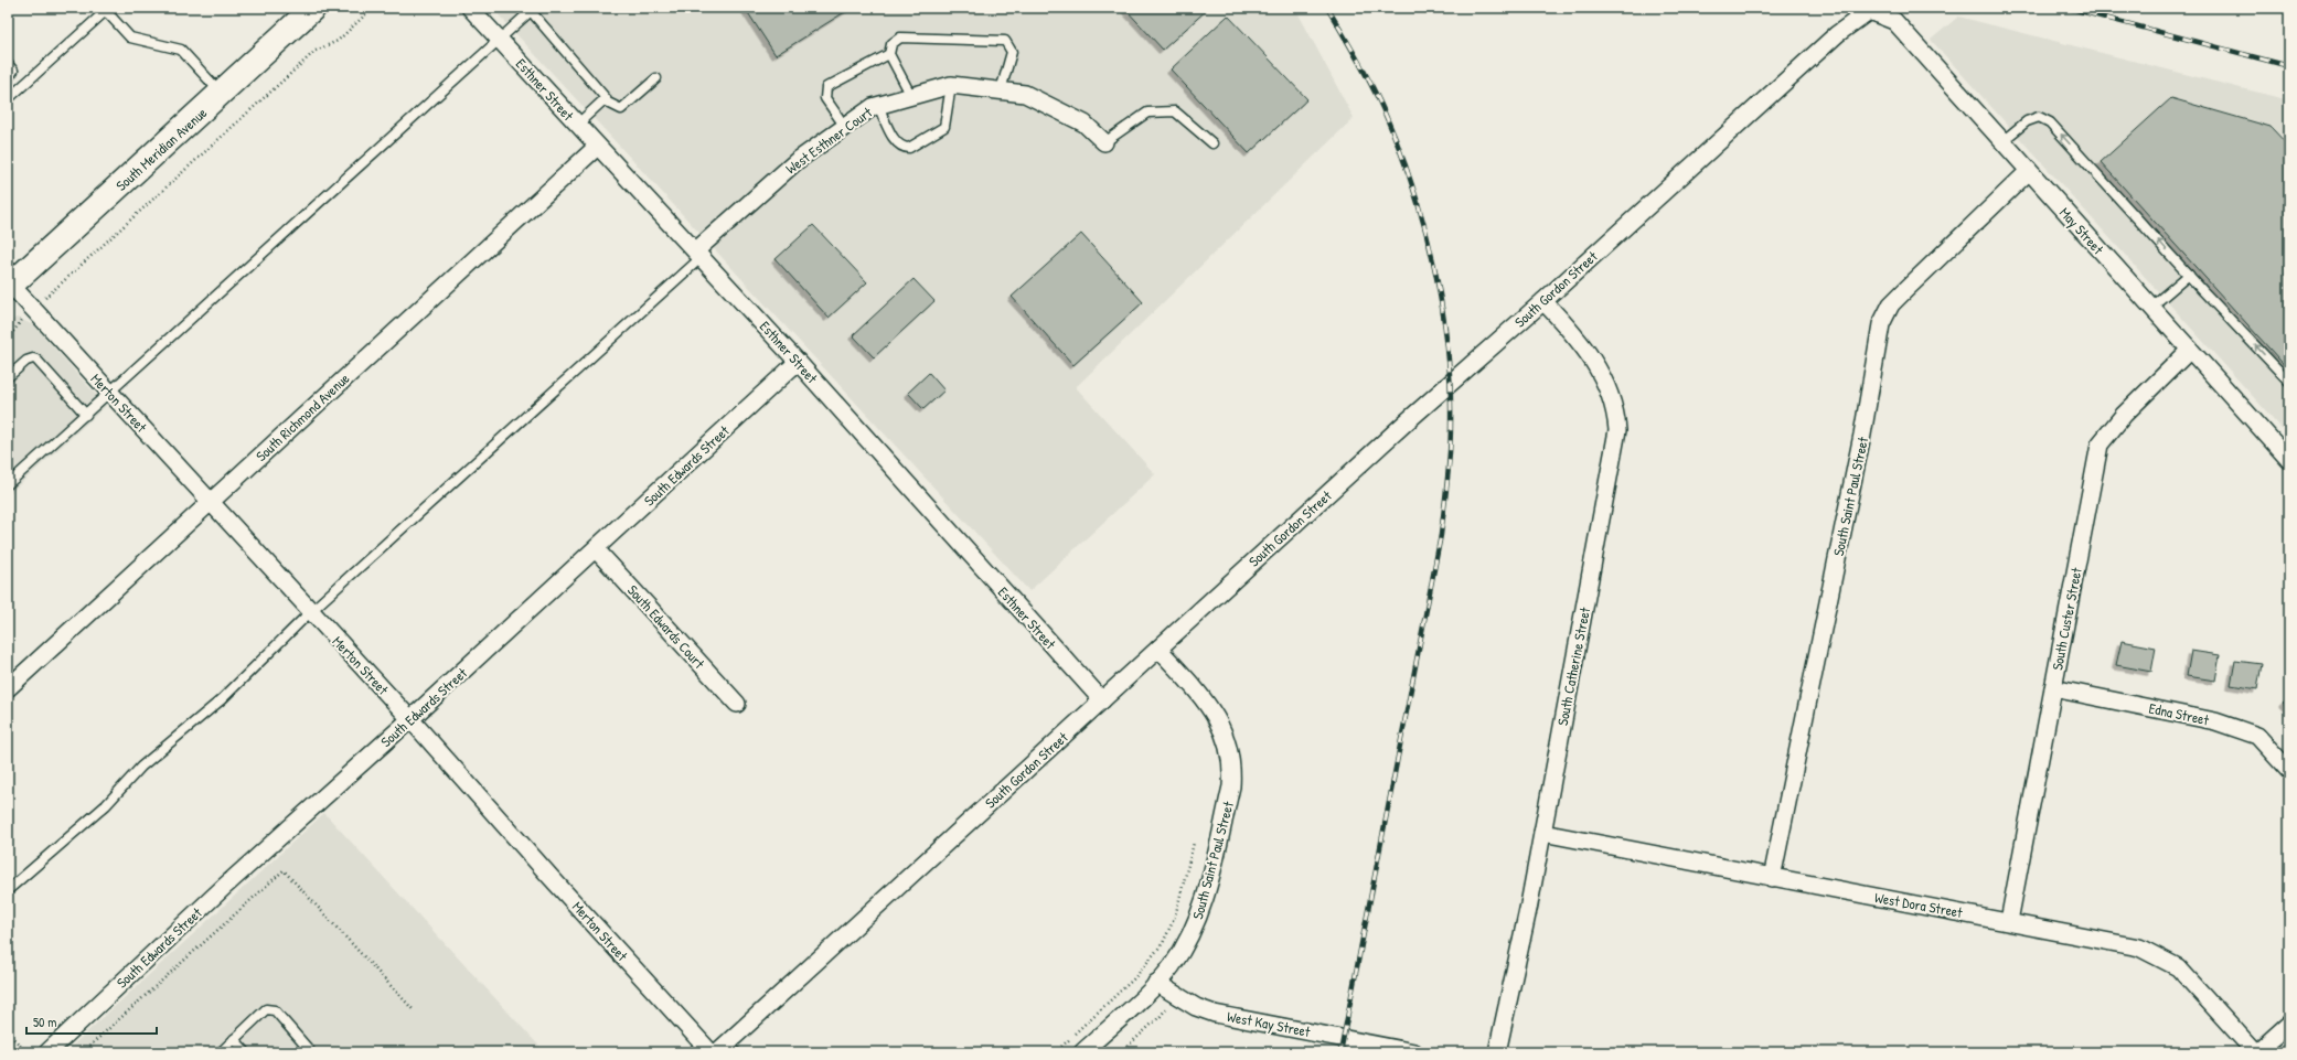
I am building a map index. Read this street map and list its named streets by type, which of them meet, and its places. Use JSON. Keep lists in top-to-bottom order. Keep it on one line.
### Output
{"streets":{"main road":["South Meridian Avenue"],"street":["Esthner Street","West Esthner Court","May Street","South Gordon Street","Merton Street","South Richmond Avenue","South Edwards Street","South Saint Paul Street","South Custer Street","South Edwards Court","South Catherine Street","Edna Street","West Dora Street","West Kay Street"]},"crossings":[["Esthner Street","West Esthner Court"],["Esthner Street","South Gordon Street"],["Esthner Street","South Richmond Avenue"],["Esthner Street","South Edwards Street"],["South Meridian Avenue","Merton Street"],["May Street","South Gordon Street"],["May Street","South Saint Paul Street"],["May Street","South Custer Street"],["South Gordon Street","South Saint Paul Street"],["South Gordon Street","South Catherine Street"],["Merton Street","South Richmond Avenue"],["Merton Street","South Edwards Street"],["South Edwards Street","South Edwards Court"],["South Saint Paul Street","West Dora Street"],["South Saint Paul Street","West Kay Street"],["South Custer Street","Edna Street"],["South Custer Street","West Dora Street"],["South Catherine Street","West Dora Street"]],"scale_bar":"50 m"}
